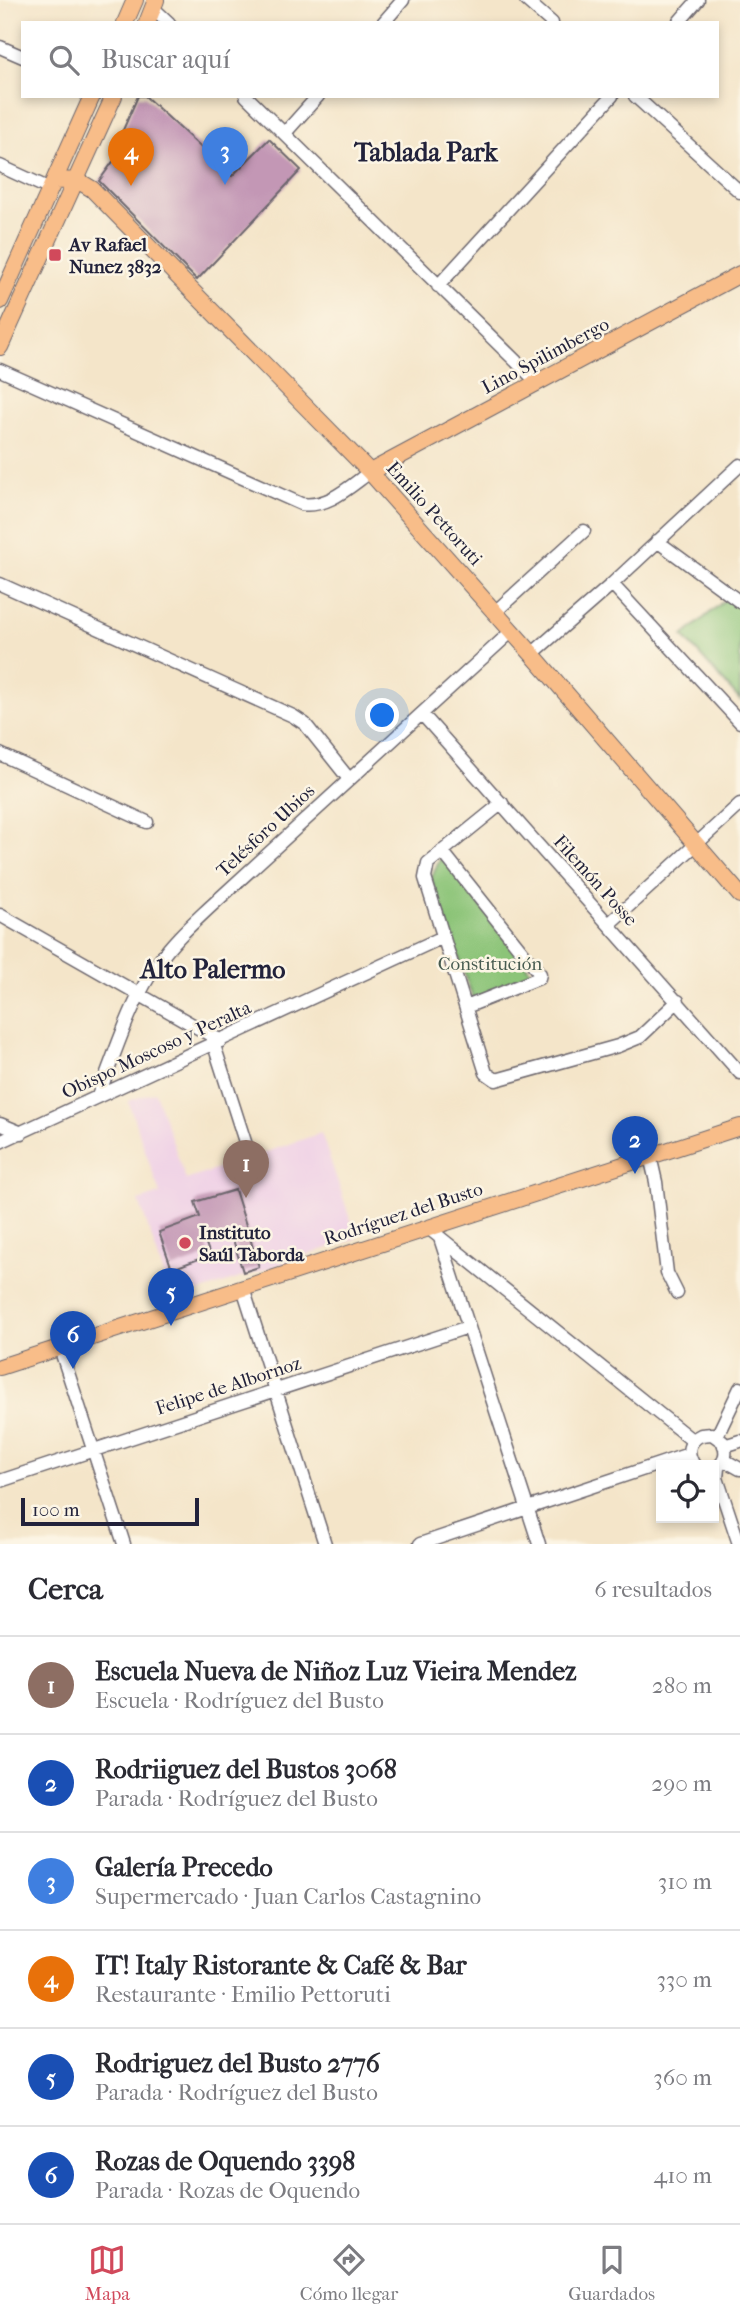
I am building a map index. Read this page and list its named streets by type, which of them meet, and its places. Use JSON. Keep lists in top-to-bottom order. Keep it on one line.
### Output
{"streets":{"main road":["Lino Spilimbergo","Emilio Pettoruti","Rodríguez del Busto"],"street":["Telésforo Ubios","Filemón Posse","Obispo Moscoso y Peralta","Felipe de Albornoz"]},"crossings":[["Lino Spilimbergo","Emilio Pettoruti"],["Emilio Pettoruti","Telésforo Ubios"],["Telésforo Ubios","Filemón Posse"],["Telésforo Ubios","Obispo Moscoso y Peralta"]],"districts":["Tablada Park","Alto Palermo"],"parks":["Constitución"],"places":{"transit":["Av Rafael Nunez 3832"],"other":["Instituto Saúl Taborda"]},"scale_bar":"100 m","page":{"search":"Buscar aquí","pins":["3","4","2","1","5","6"],"scale":"100 m","heading":["Cerca","6 resultados"],"list":[{"mark":"1","name":"Escuela Nueva de Niñoz Luz Vieira Mendez","note":"Escuela · Rodríguez del Busto","value":"280 m"},{"mark":"2","name":"Rodriiguez del Bustos 3068","note":"Parada · Rodríguez del Busto","value":"290 m"},{"mark":"3","name":"Galería Precedo","note":"Supermercado · Juan Carlos Castagnino","value":"310 m"},{"mark":"4","name":"IT! Italy Ristorante & Café & Bar","note":"Restaurante · Emilio Pettoruti","value":"330 m"},{"mark":"5","name":"Rodriguez del Busto 2776","note":"Parada · Rodríguez del Busto","value":"360 m"},{"mark":"6","name":"Rozas de Oquendo 3398","note":"Parada · Rozas de Oquendo","value":"410 m"}],"nav":["Mapa","Cómo llegar","Guardados"]}}
